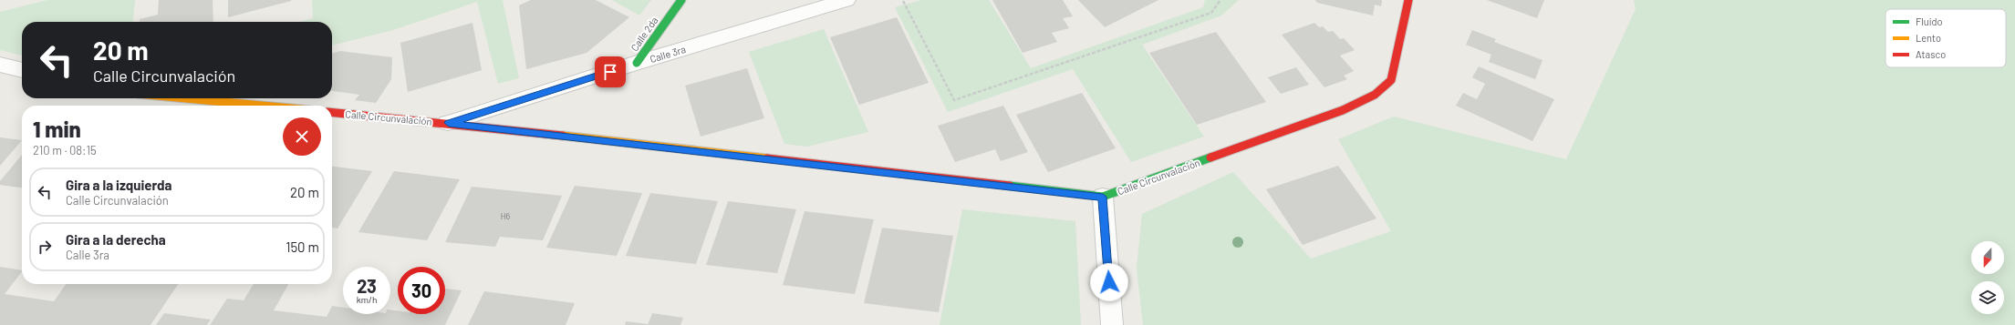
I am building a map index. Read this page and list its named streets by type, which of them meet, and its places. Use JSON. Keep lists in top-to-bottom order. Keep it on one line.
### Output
{"streets":{"street":["Calle 2da","Calle 3ra","Calle Circunvalación"]},"crossings":[["Calle 2da","Calle 3ra"],["Calle 3ra","Calle Circunvalación"]],"house_numbers":["H6"],"legend":["Fluido","Lento","Atasco"],"north":"bottom","page":{"turn":["20 m","Calle Circunvalación"],"heading":["1 min","210 m · 08:15"],"list":[{"name":"Gira a la izquierda","note":"Calle Circunvalación","value":"20 m"},{"name":"Gira a la derecha","note":"Calle 3ra","value":"150 m"}],"speed":"23 km/h","limit":"30"}}
